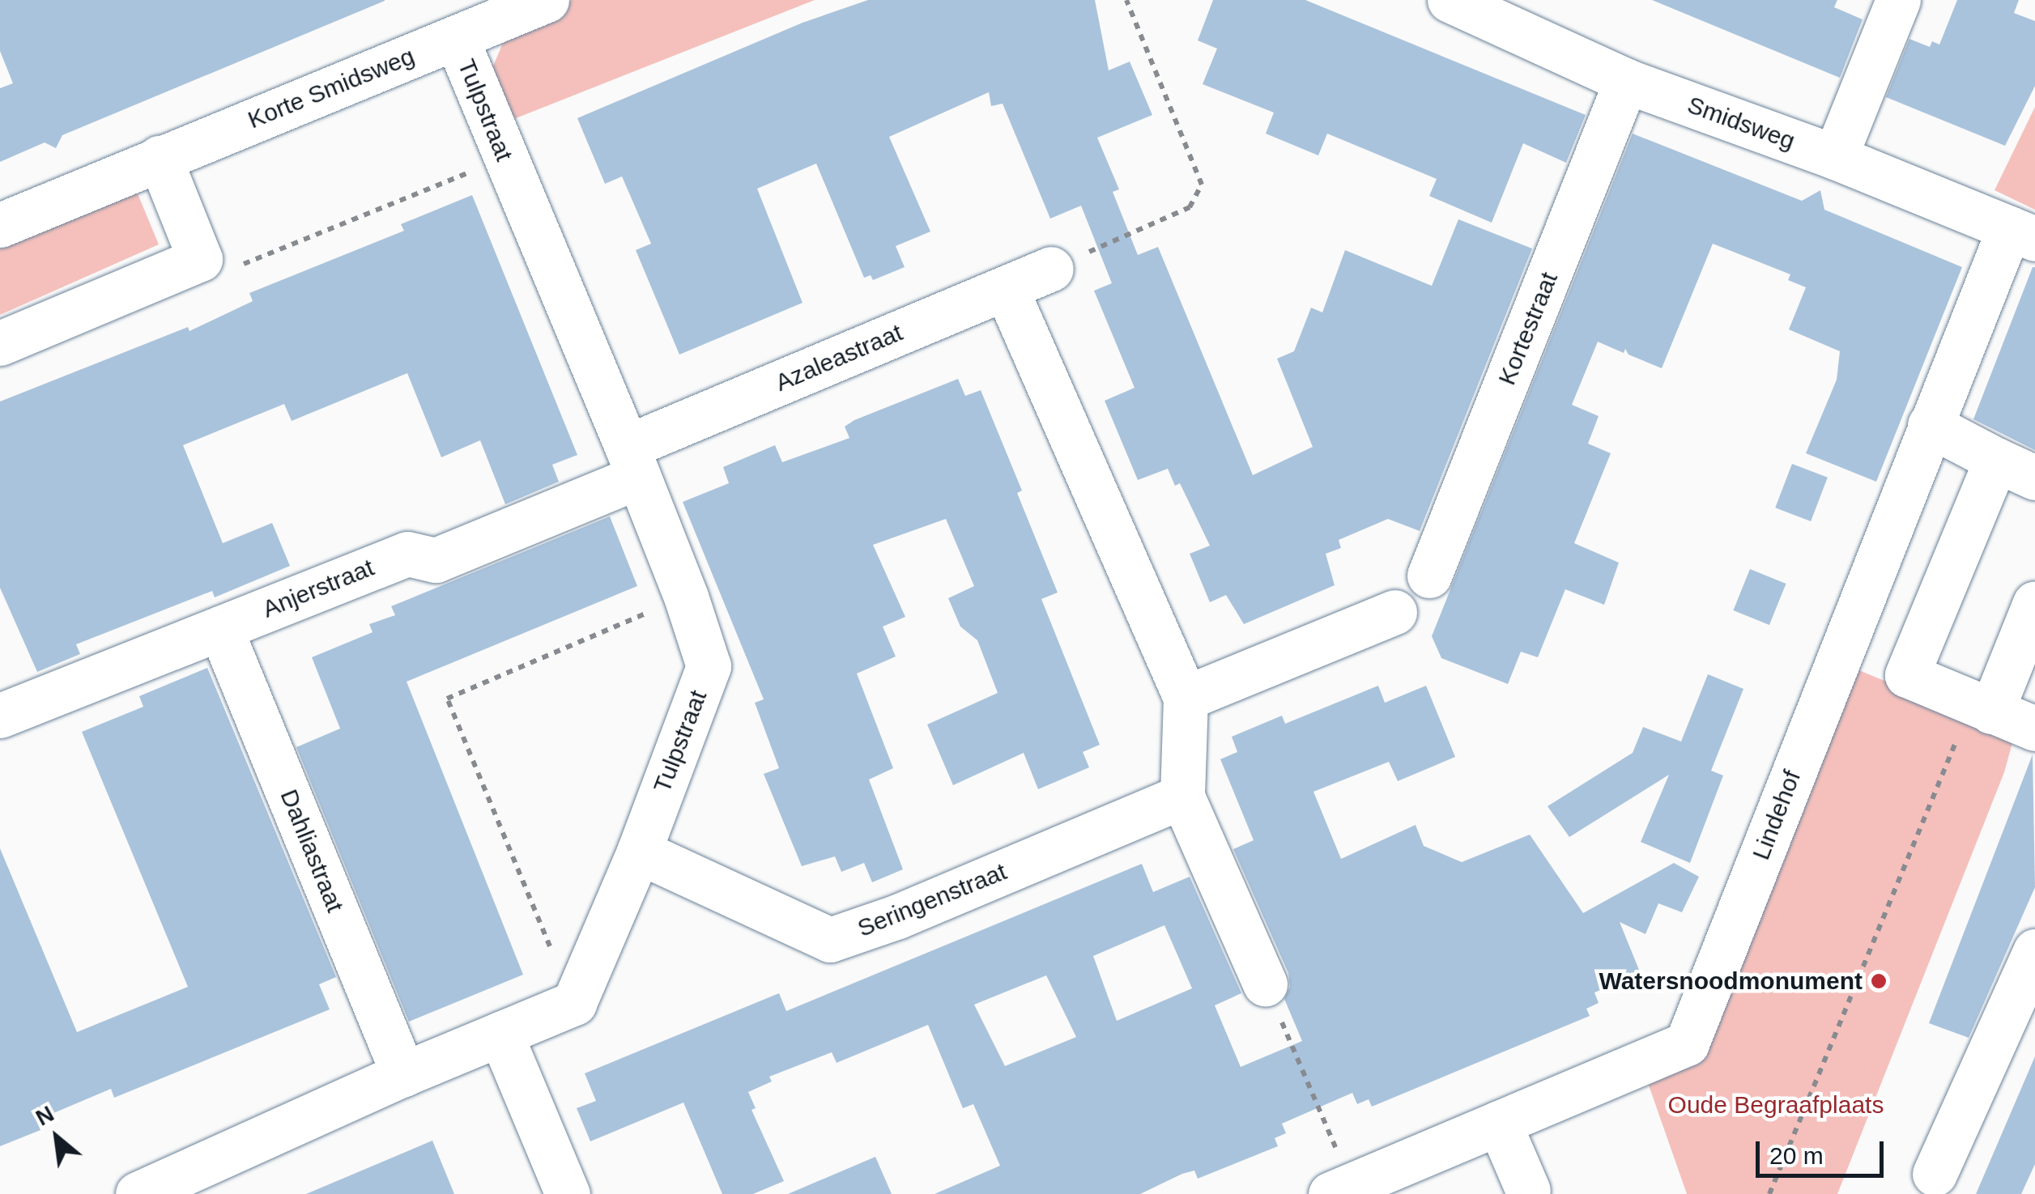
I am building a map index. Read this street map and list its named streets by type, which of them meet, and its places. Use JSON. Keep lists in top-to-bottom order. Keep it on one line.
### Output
{"streets":{"street":["Korte Smidsweg","Tulpstraat","Smidsweg","Kortestraat","Azaleastraat","Anjerstraat","Lindehof","Dahliastraat","Seringenstraat"]},"crossings":[["Korte Smidsweg","Tulpstraat"],["Tulpstraat","Azaleastraat"],["Tulpstraat","Anjerstraat"],["Tulpstraat","Seringenstraat"],["Smidsweg","Kortestraat"],["Smidsweg","Lindehof"],["Azaleastraat","Anjerstraat"],["Anjerstraat","Dahliastraat"]],"parks":["Oude Begraafplaats"],"places":["Watersnoodmonument"],"scale_bar":"20 m","north":"top left"}
